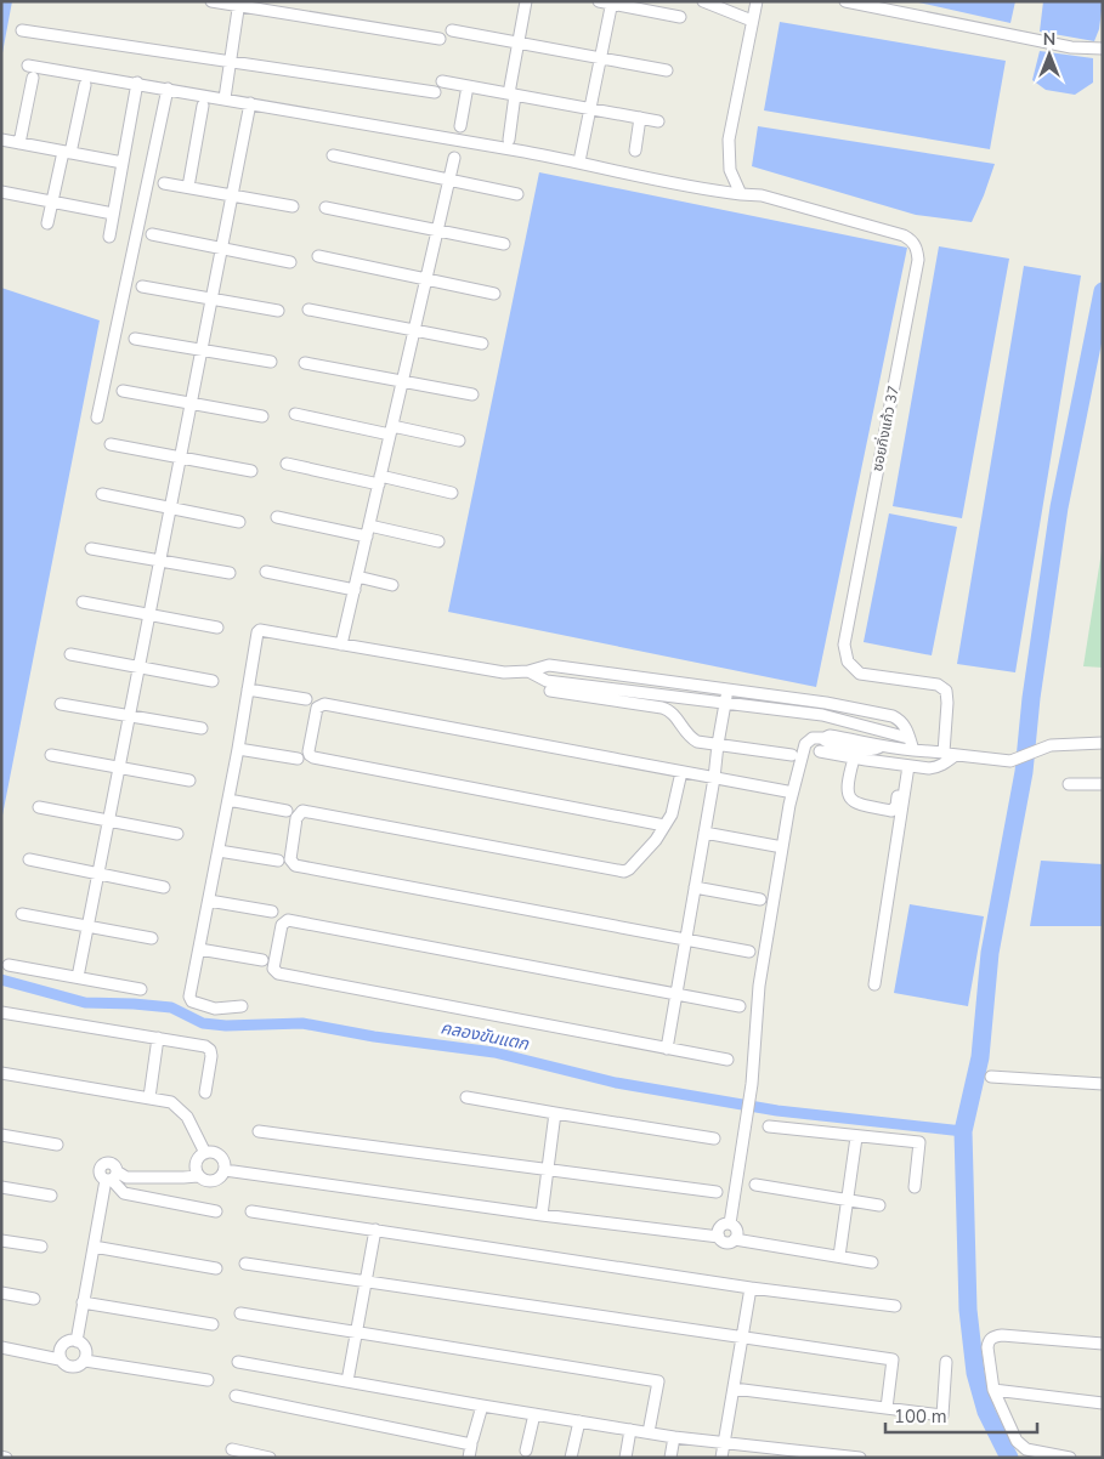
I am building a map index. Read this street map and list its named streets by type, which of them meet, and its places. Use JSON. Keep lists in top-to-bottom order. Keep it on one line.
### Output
{"streets":{"street":["ซอยกิ่งแก้ว 37"]},"water":["คลองขันแตก"],"scale_bar":"100 m","north":"top"}
